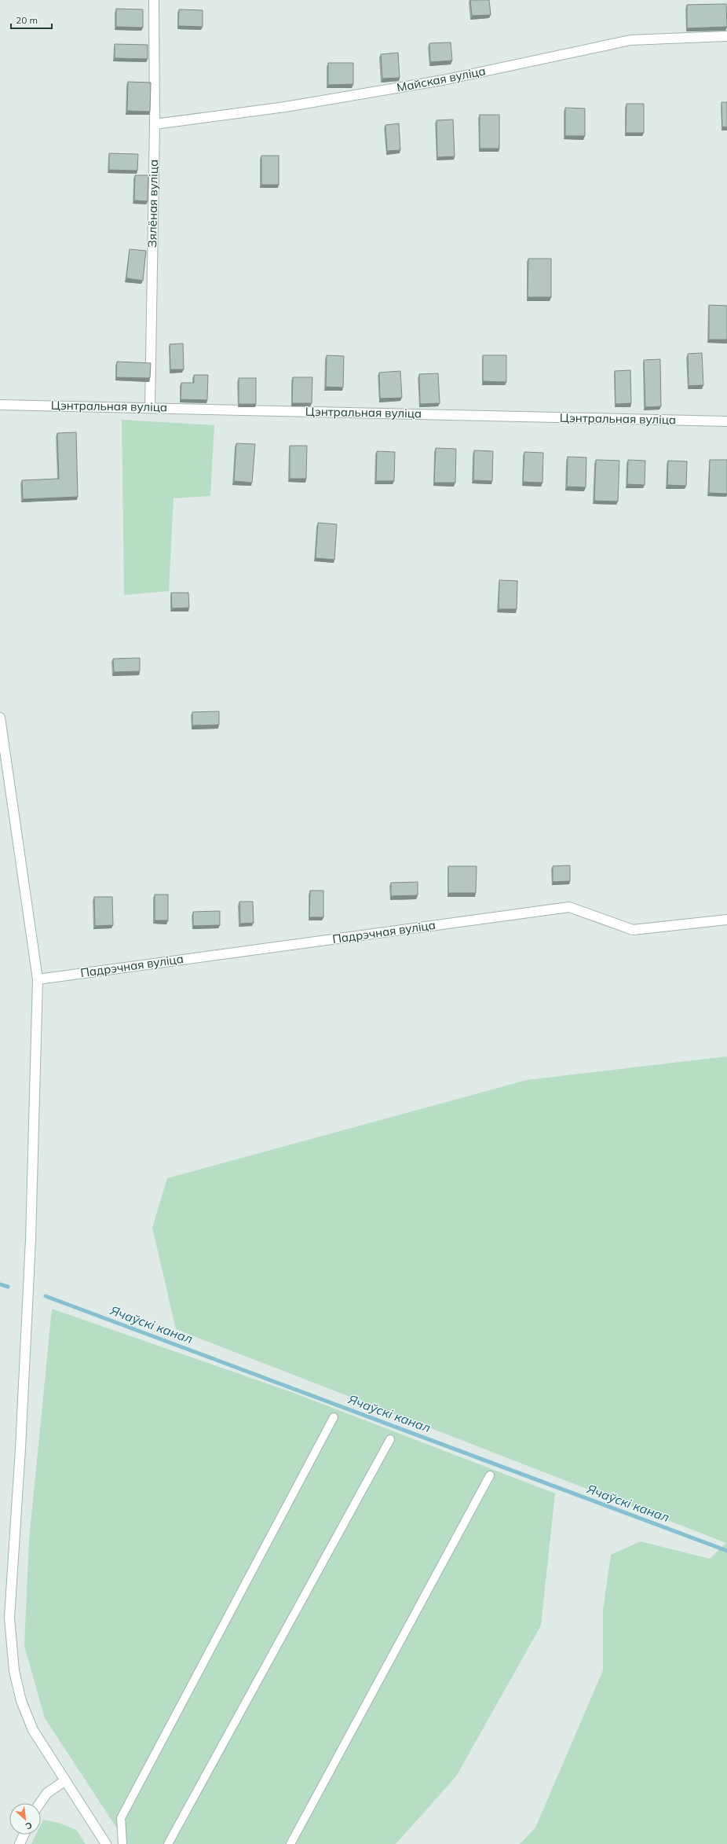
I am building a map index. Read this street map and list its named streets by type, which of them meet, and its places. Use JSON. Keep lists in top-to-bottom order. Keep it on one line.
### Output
{"streets":{"street":["Майская вуліца","Зялёная вуліца","Цэнтральная вуліца","Падрэчная вуліца"]},"crossings":[["Майская вуліца","Зялёная вуліца"],["Зялёная вуліца","Цэнтральная вуліца"]],"water":["Ячаўскі канал"],"scale_bar":"20 m","north":"bottom right"}
